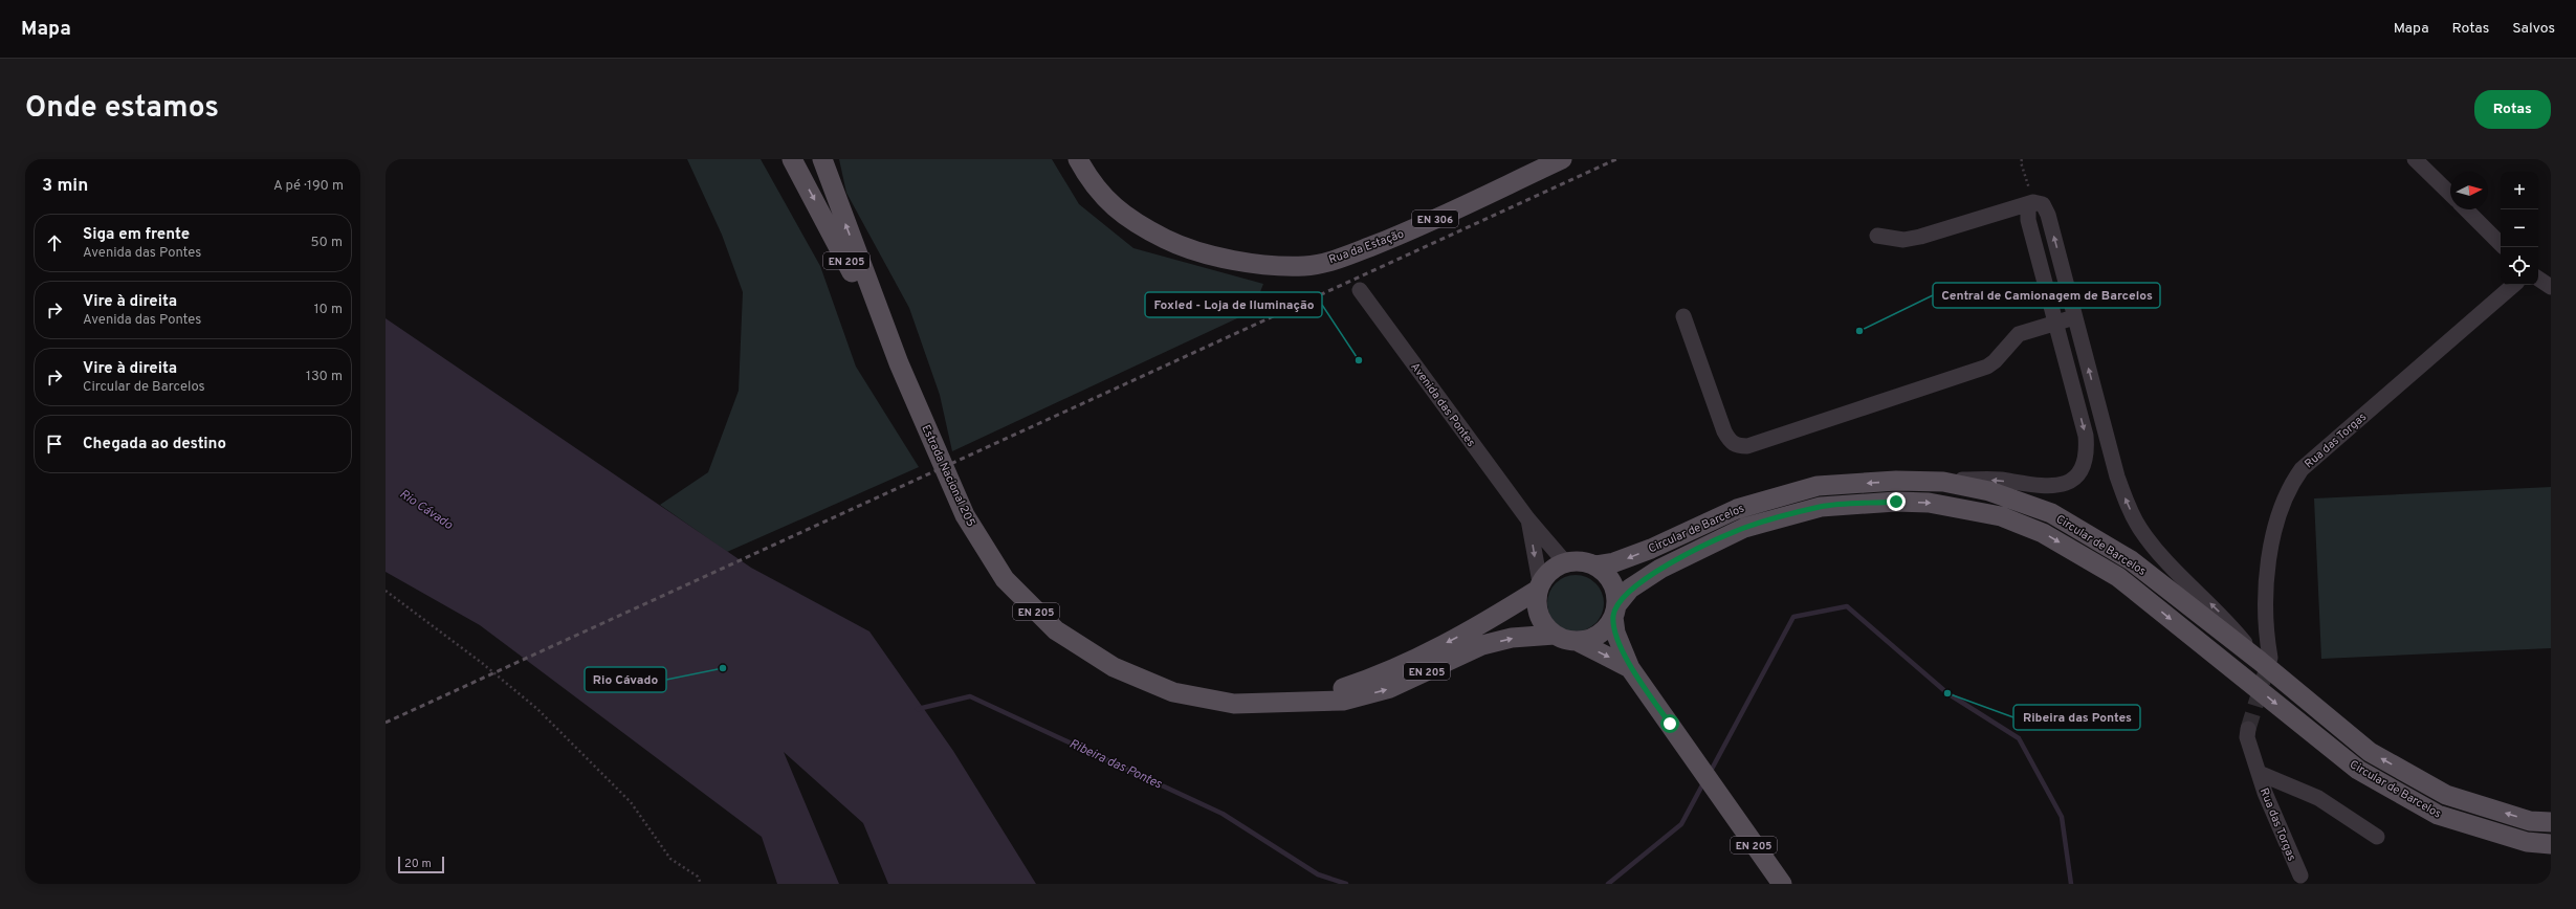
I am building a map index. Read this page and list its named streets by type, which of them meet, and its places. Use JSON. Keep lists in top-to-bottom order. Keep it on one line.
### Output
{"streets":{"main road":["EN 306","Rua da Estação","EN 205","Estrada Nacional 205","Circular de Barcelos"],"street":["Avenida das Pontes","Rua das Torgas"]},"crossings":[["EN 205","Avenida das Pontes"],["EN 205","Estrada Nacional 205"],["EN 205","Circular de Barcelos"],["Avenida das Pontes","Estrada Nacional 205"],["Avenida das Pontes","Circular de Barcelos"],["Rua das Torgas","Circular de Barcelos"],["Estrada Nacional 205","Circular de Barcelos"]],"water":["Rio Cávado","Ribeira das Pontes"],"places":["Central de Camionagem de Barcelos","Foxled - Loja de Iluminação","Rio Cávado","Ribeira das Pontes"],"scale_bar":"20 m","north":"right","page":{"header":"Mapa","nav":["Mapa","Rotas","Salvos"],"title":"Onde estamos","buttons":"Rotas","heading":["3 min","A pé · 190 m"],"map_buttons":["+","−"],"list":[["Siga em frente","Avenida das Pontes","50 m"],["Vire à direita","Avenida das Pontes","10 m"],["Vire à direita","Circular de Barcelos","130 m"],"Chegada ao destino"],"scale":"20 m"}}
